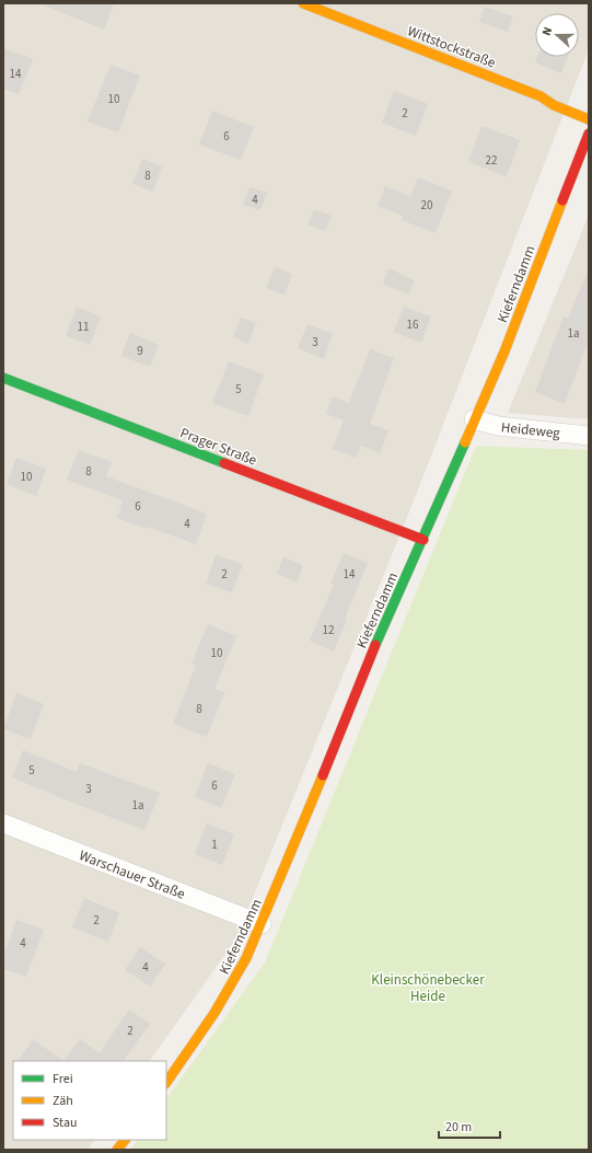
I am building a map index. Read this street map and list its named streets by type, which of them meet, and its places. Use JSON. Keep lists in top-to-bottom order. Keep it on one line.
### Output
{"streets":{"street":["Wittstockstraße","Kieferndamm","Heideweg","Prager Straße","Warschauer Straße"]},"crossings":[["Kieferndamm","Heideweg"],["Kieferndamm","Prager Straße"],["Kieferndamm","Warschauer Straße"]],"parks":["Kleinschönebecker Heide"],"house_numbers":["14","10","2","6","22","8","4","20","16","11","1a","3","9","5","8","10","6","4","2","14","12","10","8","5","6","3","1a","1","2","4","4","2"],"legend":["Frei","Zäh","Stau"],"scale_bar":"20 m","north":"left"}
